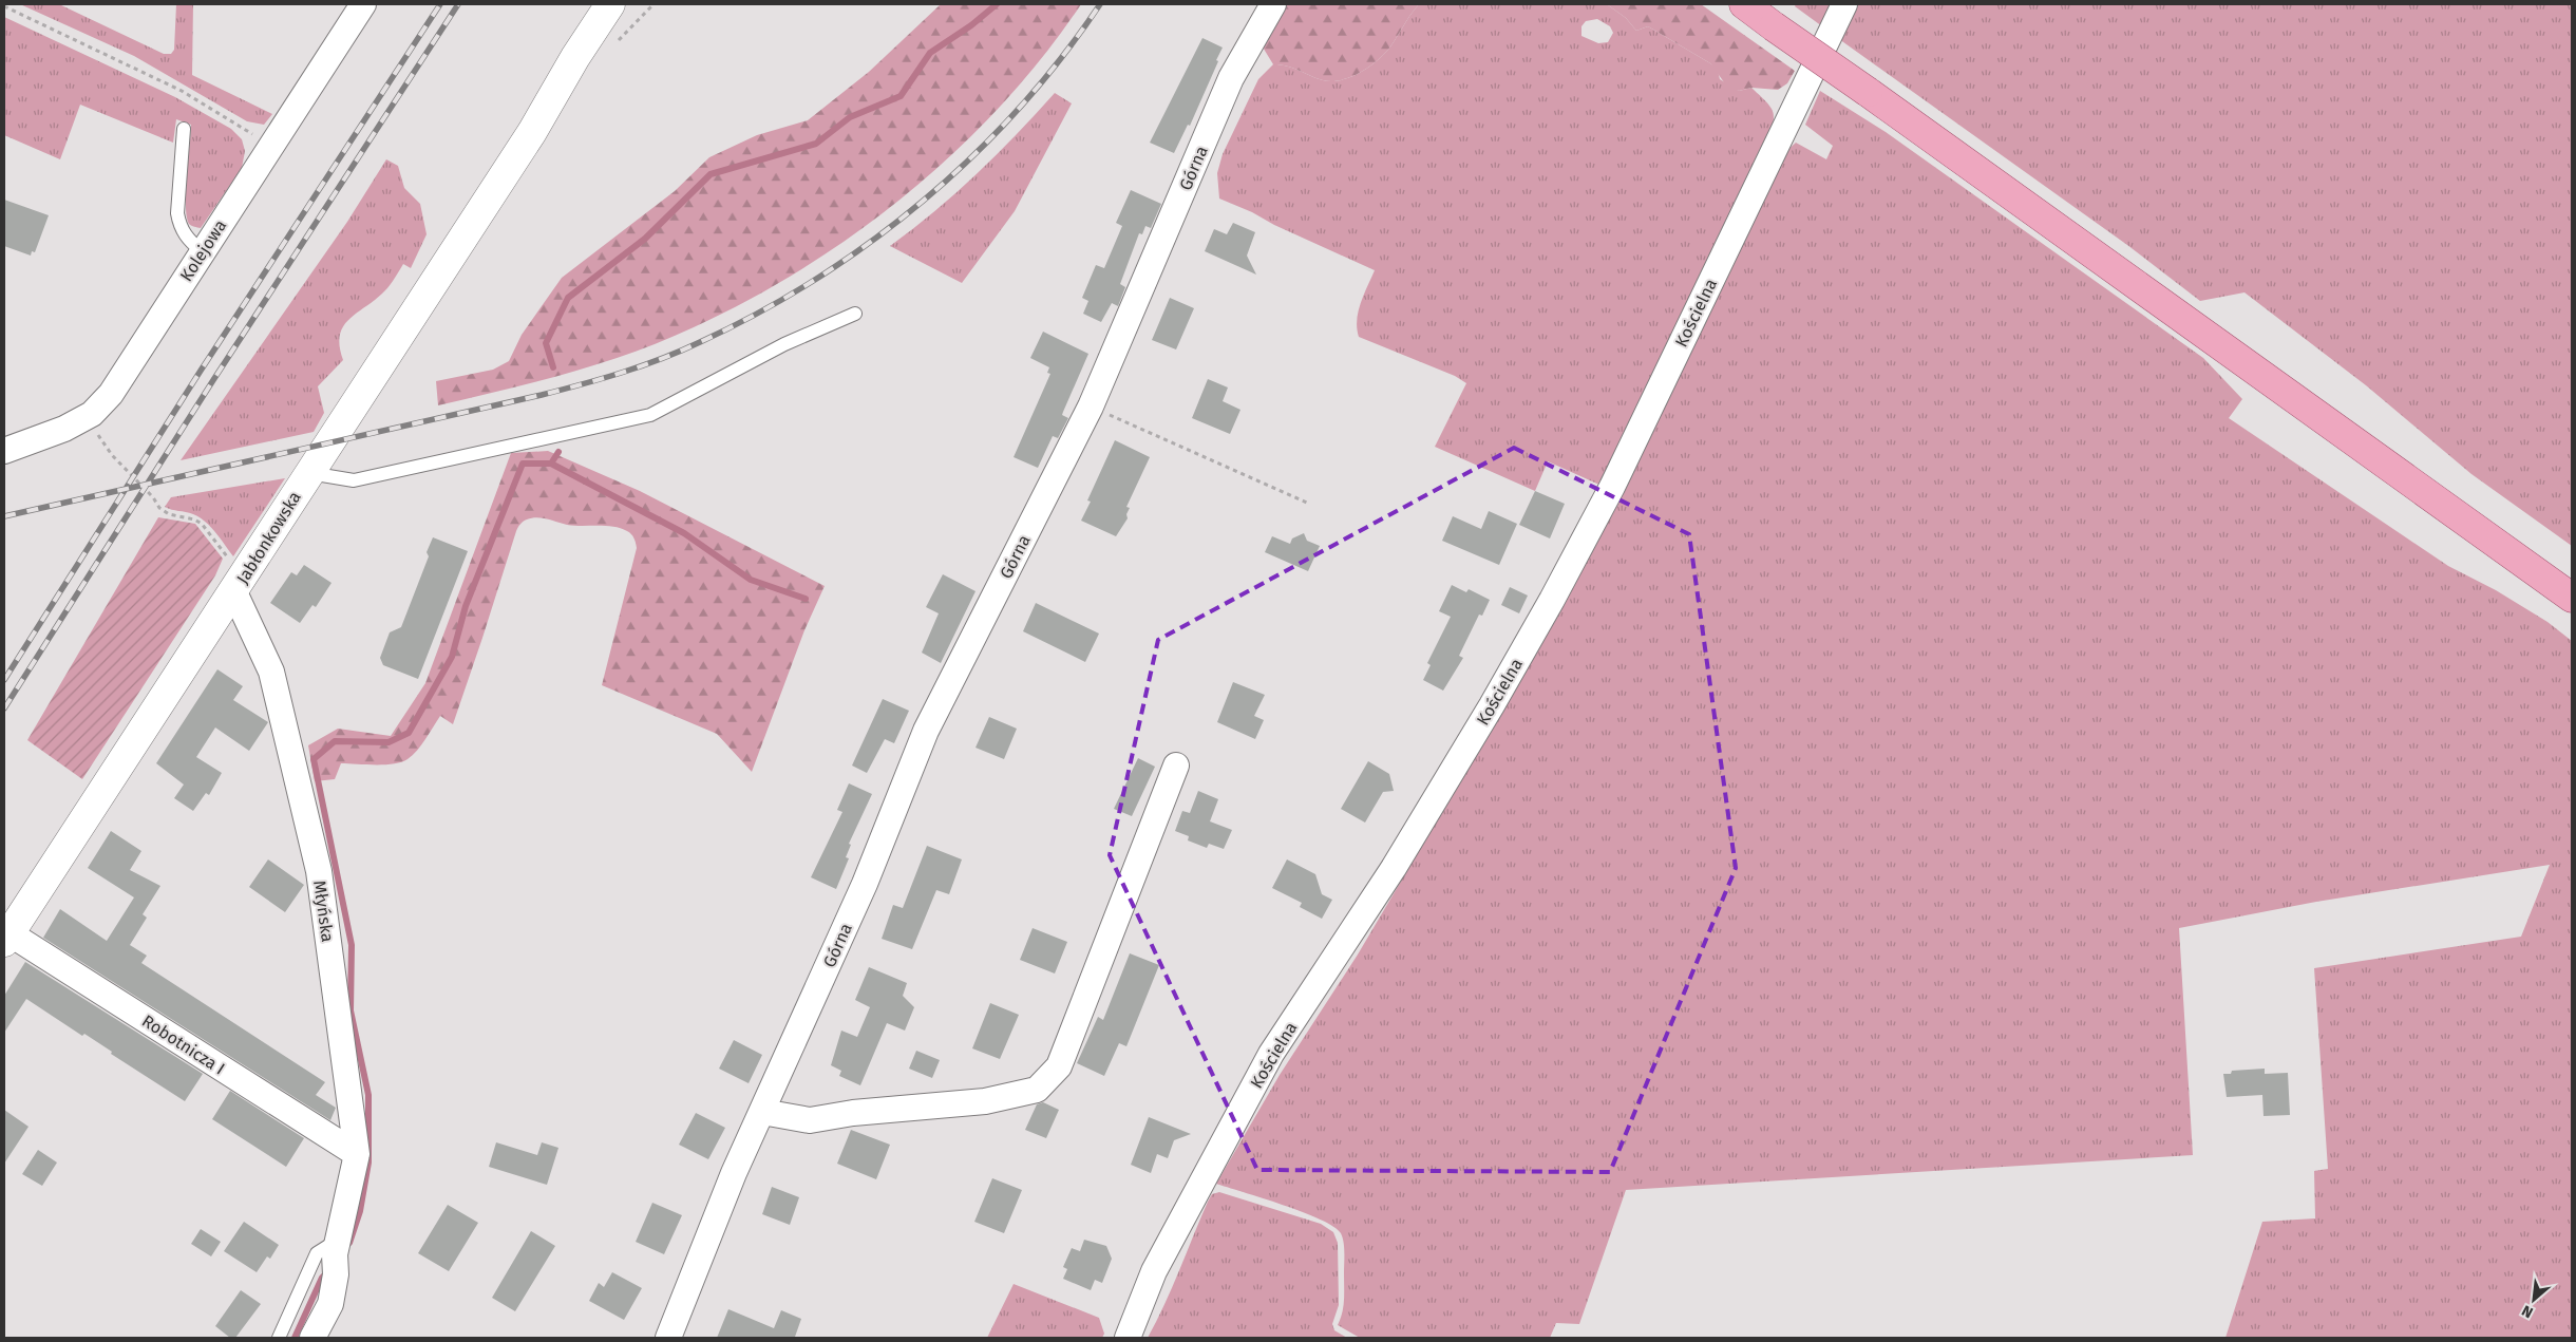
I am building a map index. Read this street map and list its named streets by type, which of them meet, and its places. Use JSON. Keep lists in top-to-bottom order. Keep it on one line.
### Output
{"streets":{"main road":["Jabłonkowska"],"street":["Górna","Kolejowa","Kościelna","Młyńska","Robotnicza I"]},"crossings":[["Jabłonkowska","Młyńska"],["Jabłonkowska","Robotnicza I"],["Młyńska","Robotnicza I"]],"north":"bottom left"}
